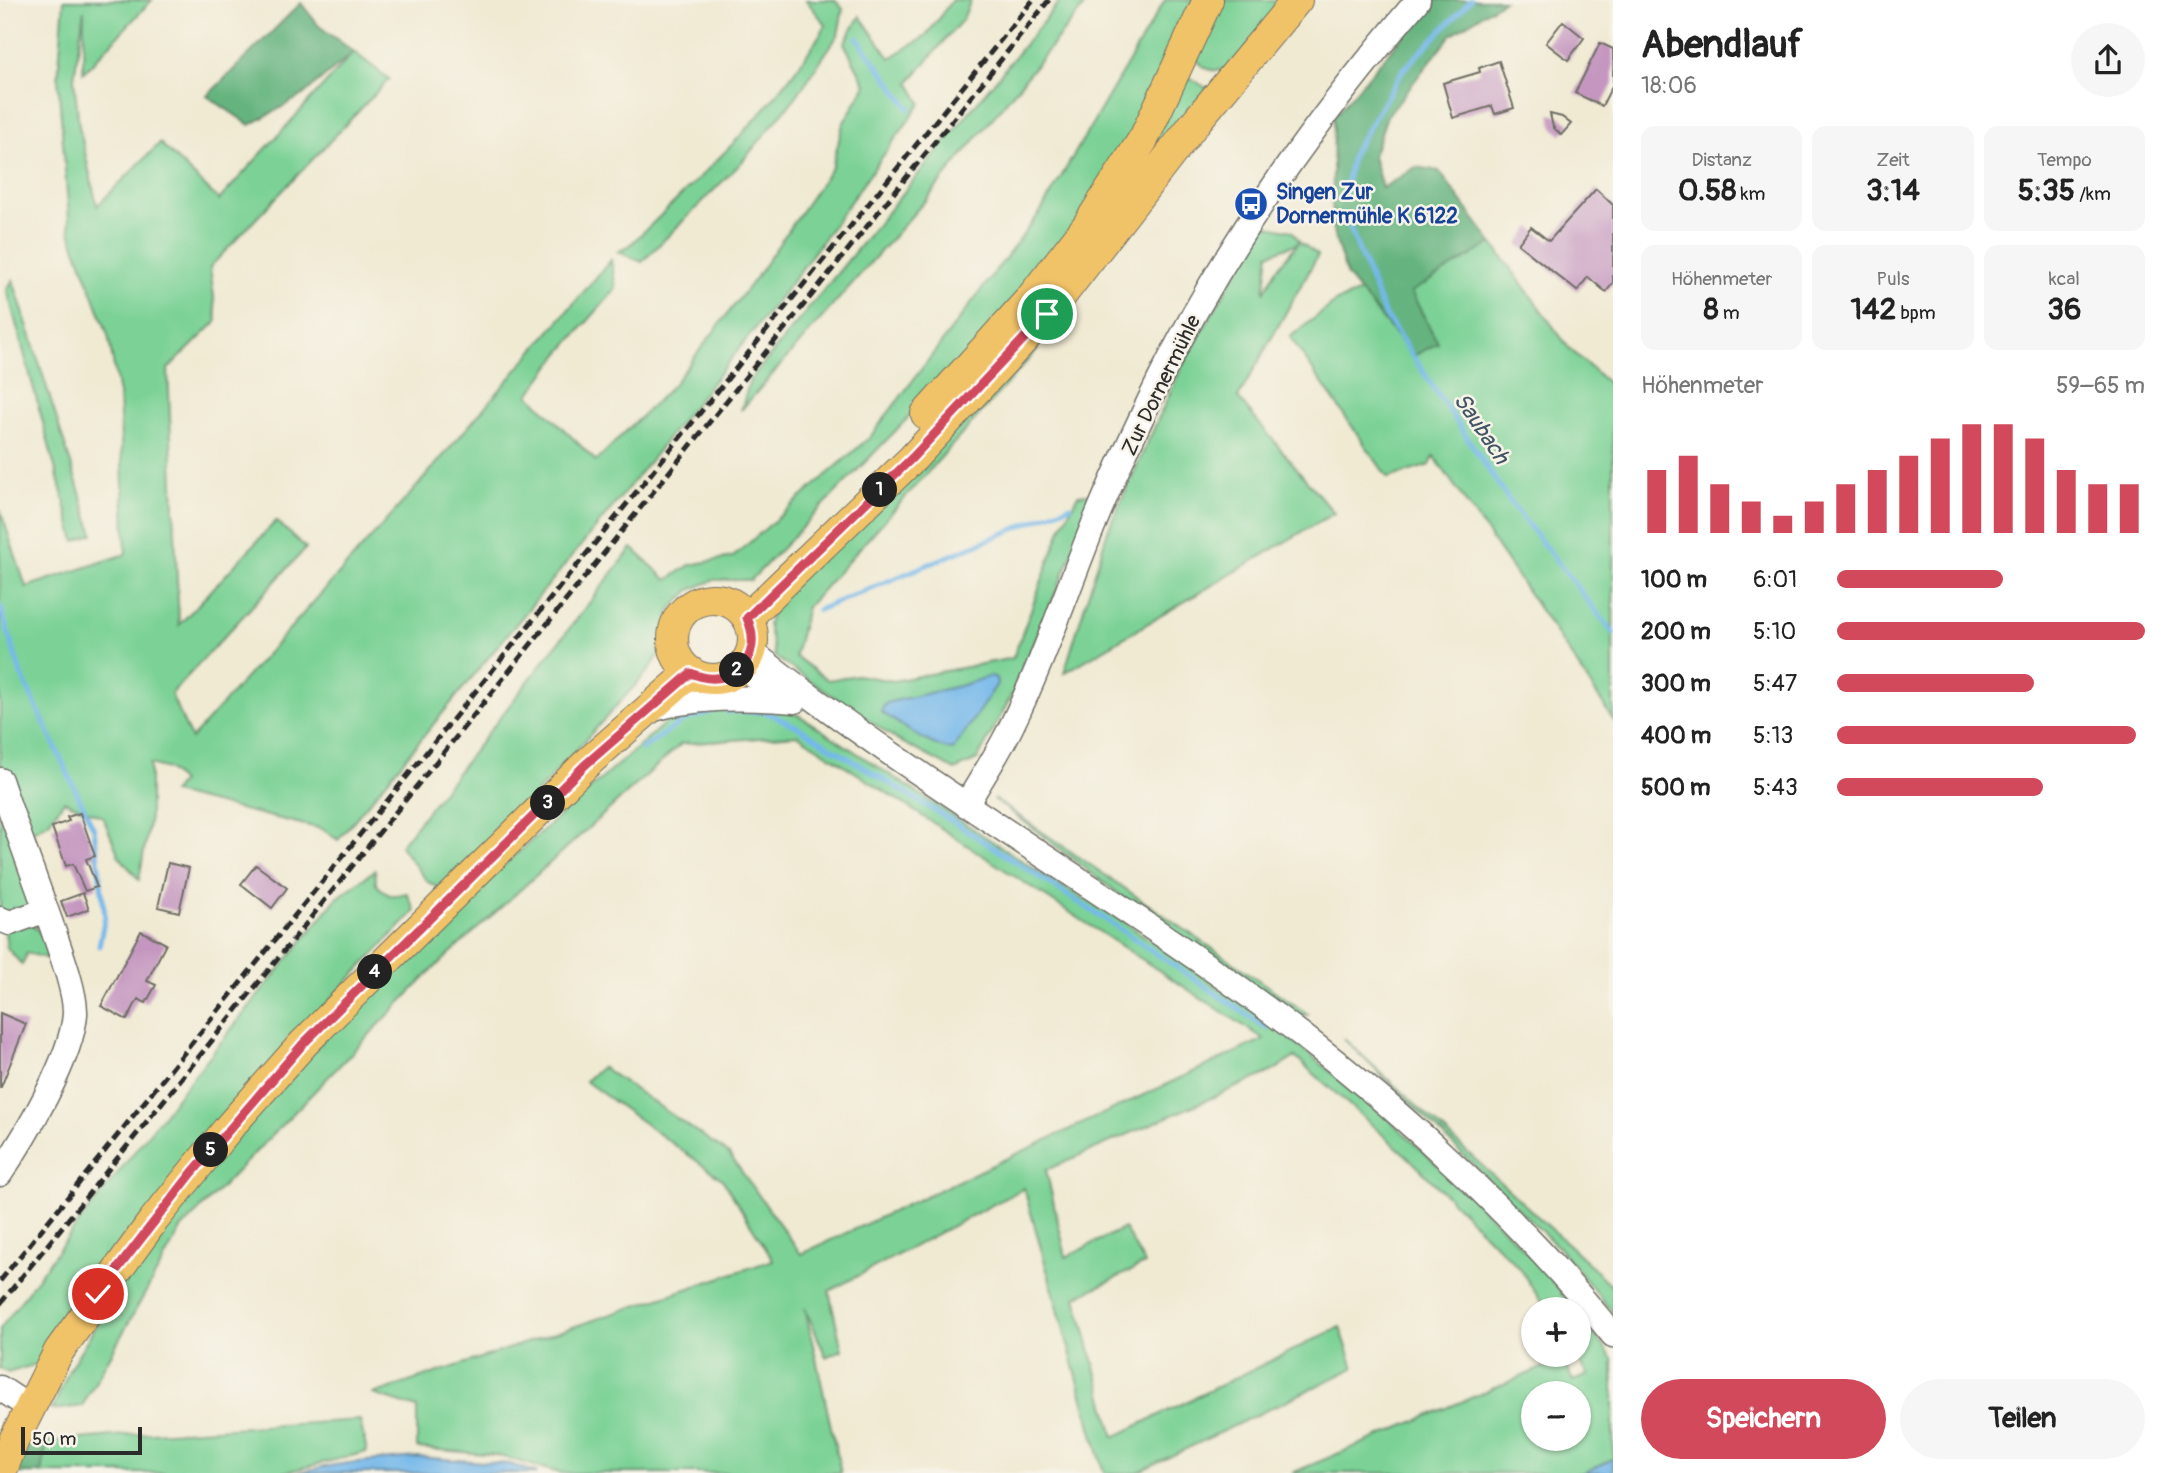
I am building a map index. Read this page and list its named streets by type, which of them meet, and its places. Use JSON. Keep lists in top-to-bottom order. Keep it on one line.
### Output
{"streets":{"street":["Zur Dornermühle"]},"water":["Saubach"],"places":{"bus stop":["Singen Zur Dornermühle K 6122"]},"scale_bar":"50 m","page":{"heading":["Abendlauf","18:06"],"stats":[["Distanz","0.58 km"],["Zeit","3:14"],["Tempo","5:35 /km"],["Höhenmeter","8 m"],["Puls","142 bpm"],["kcal","36"]],"chart":["Höhenmeter","59–65 m"],"pins":["1","2","3","4","5"],"list":[{"name":"100 m","note":"6:01"},{"name":"200 m","note":"5:10"},{"name":"300 m","note":"5:47"},{"name":"400 m","note":"5:13"},{"name":"500 m","note":"5:43"}],"map_buttons":["+","−"],"buttons":["Speichern","Teilen"],"scale":"50 m"}}
